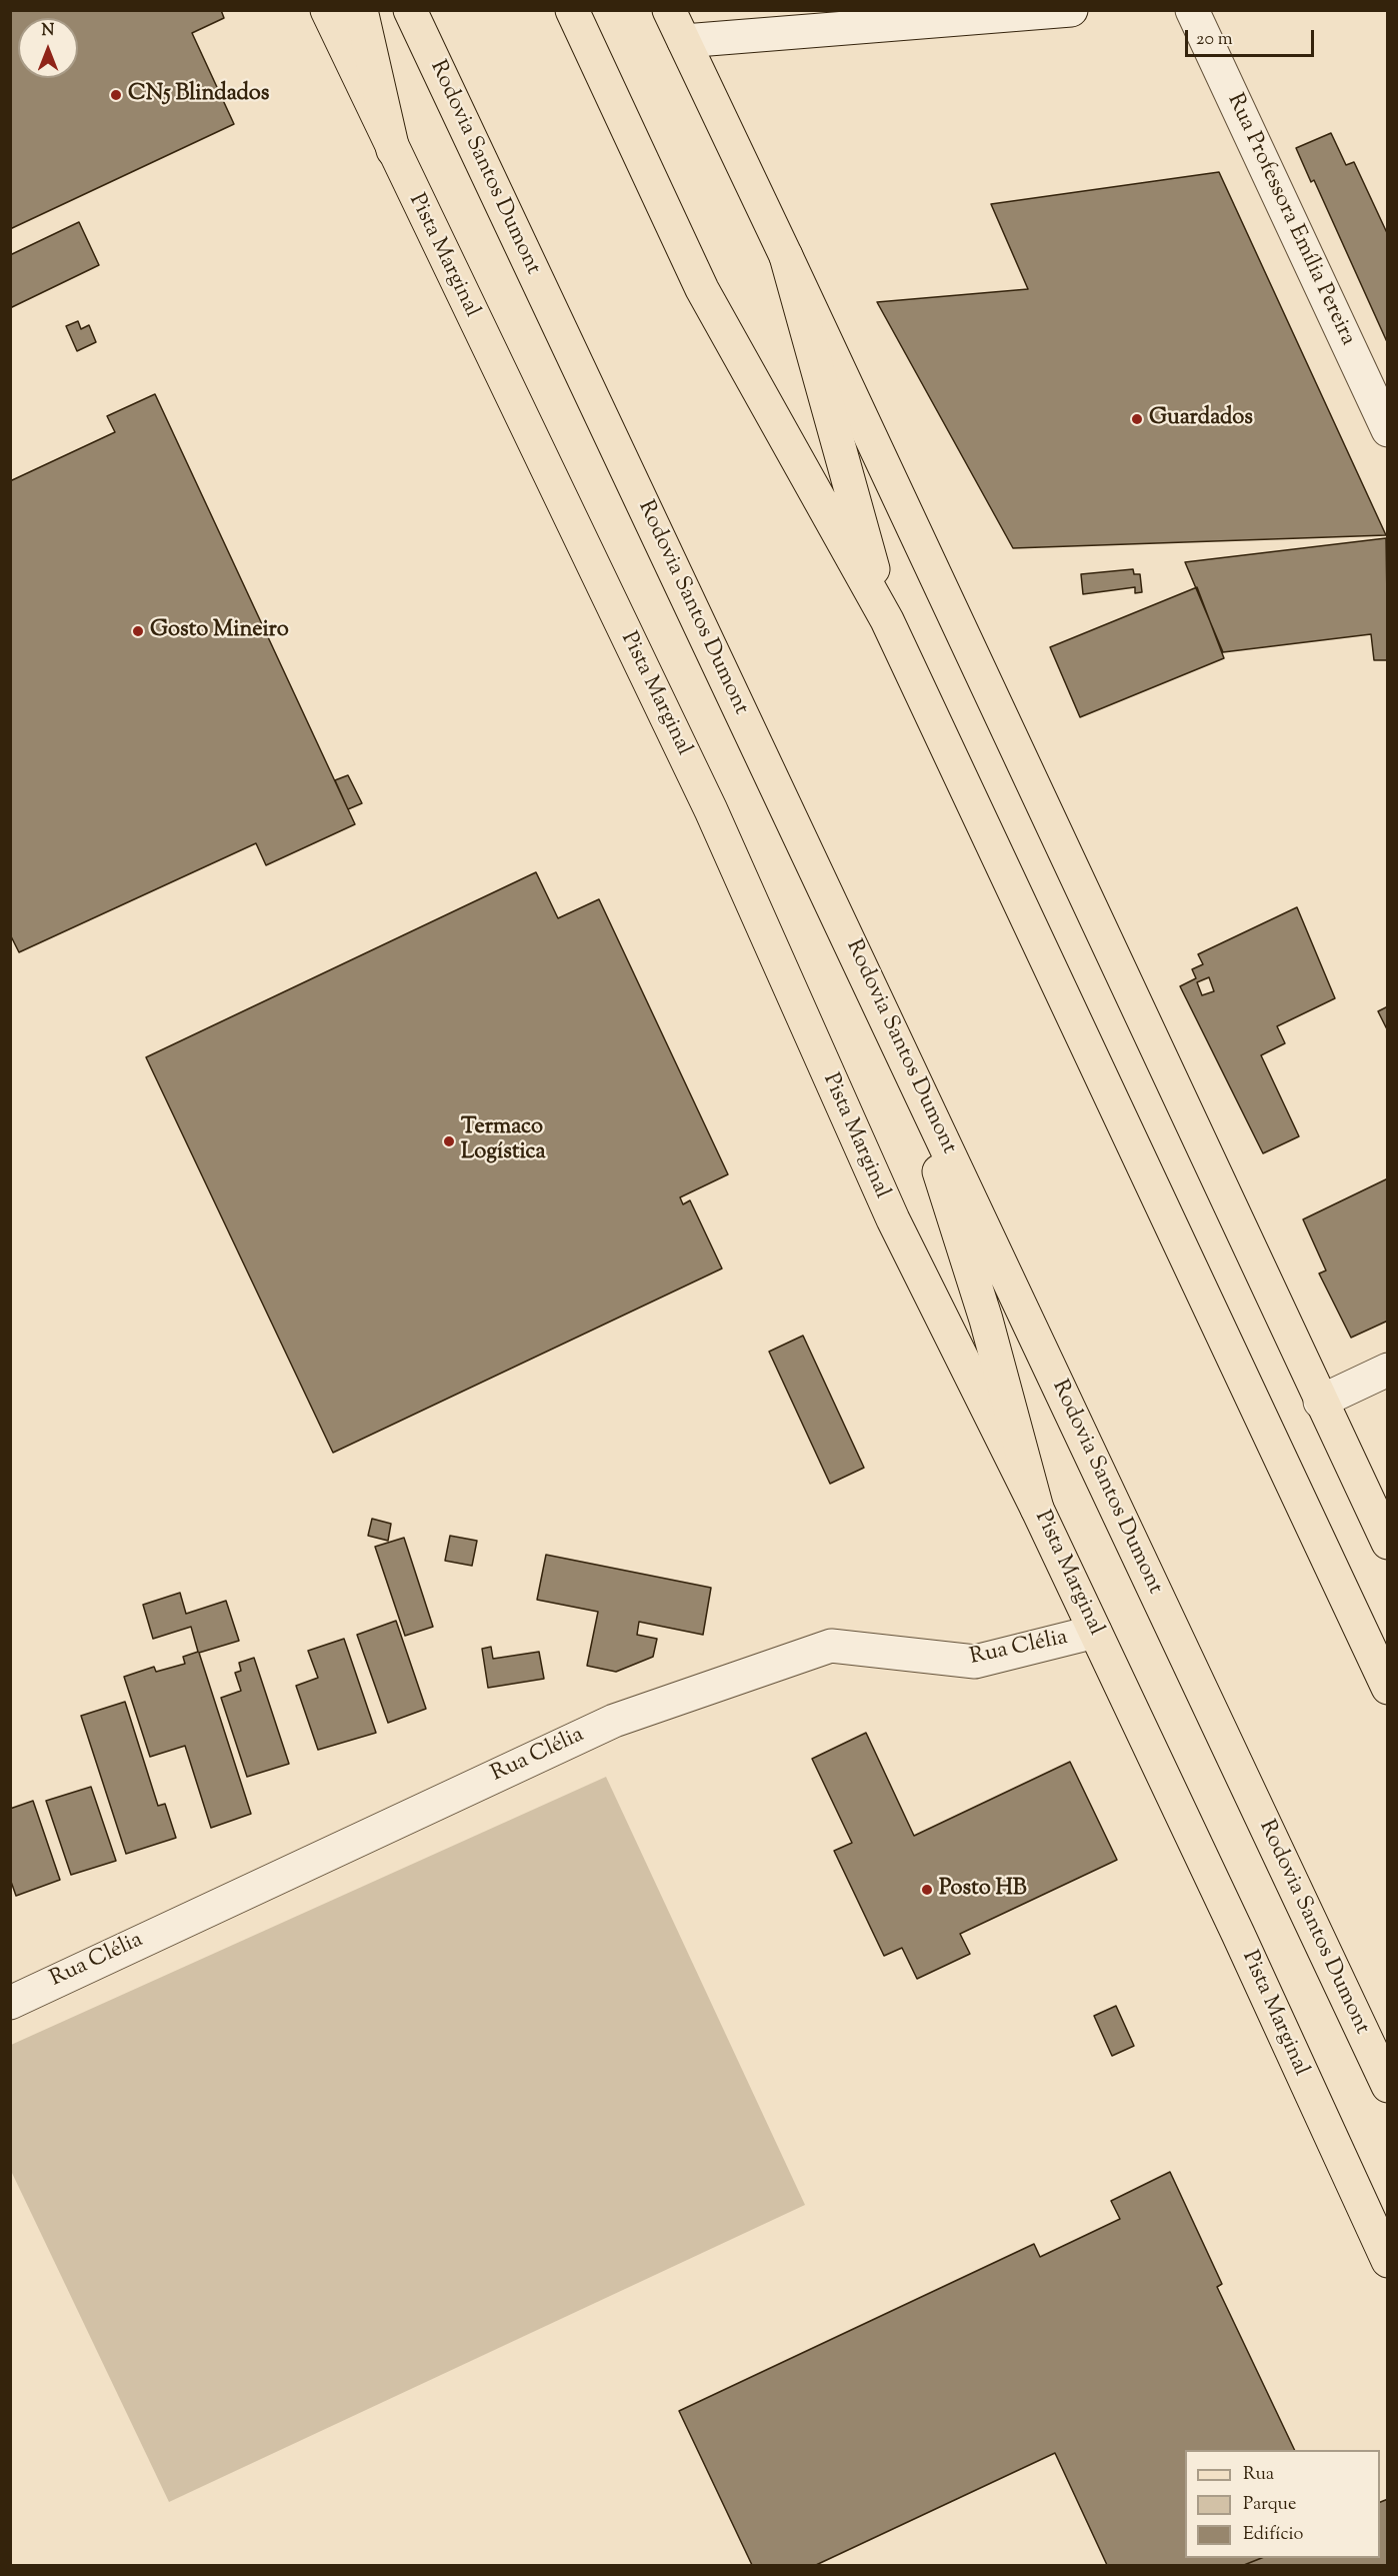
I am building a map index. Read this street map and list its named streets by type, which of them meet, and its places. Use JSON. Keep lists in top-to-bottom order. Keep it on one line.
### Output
{"streets":{"main road":["Rodovia Santos Dumont","Pista Marginal"],"street":["Rua Professora Emília Pereira","Rua Clélia"]},"crossings":[["Pista Marginal","Rua Clélia"]],"places":["CN5 Blindados","Guardados","Gosto Mineiro","Termaco Logística","Posto HB"],"legend":["Rua","Parque","Edifício"],"scale_bar":"20 m","north":"top"}
